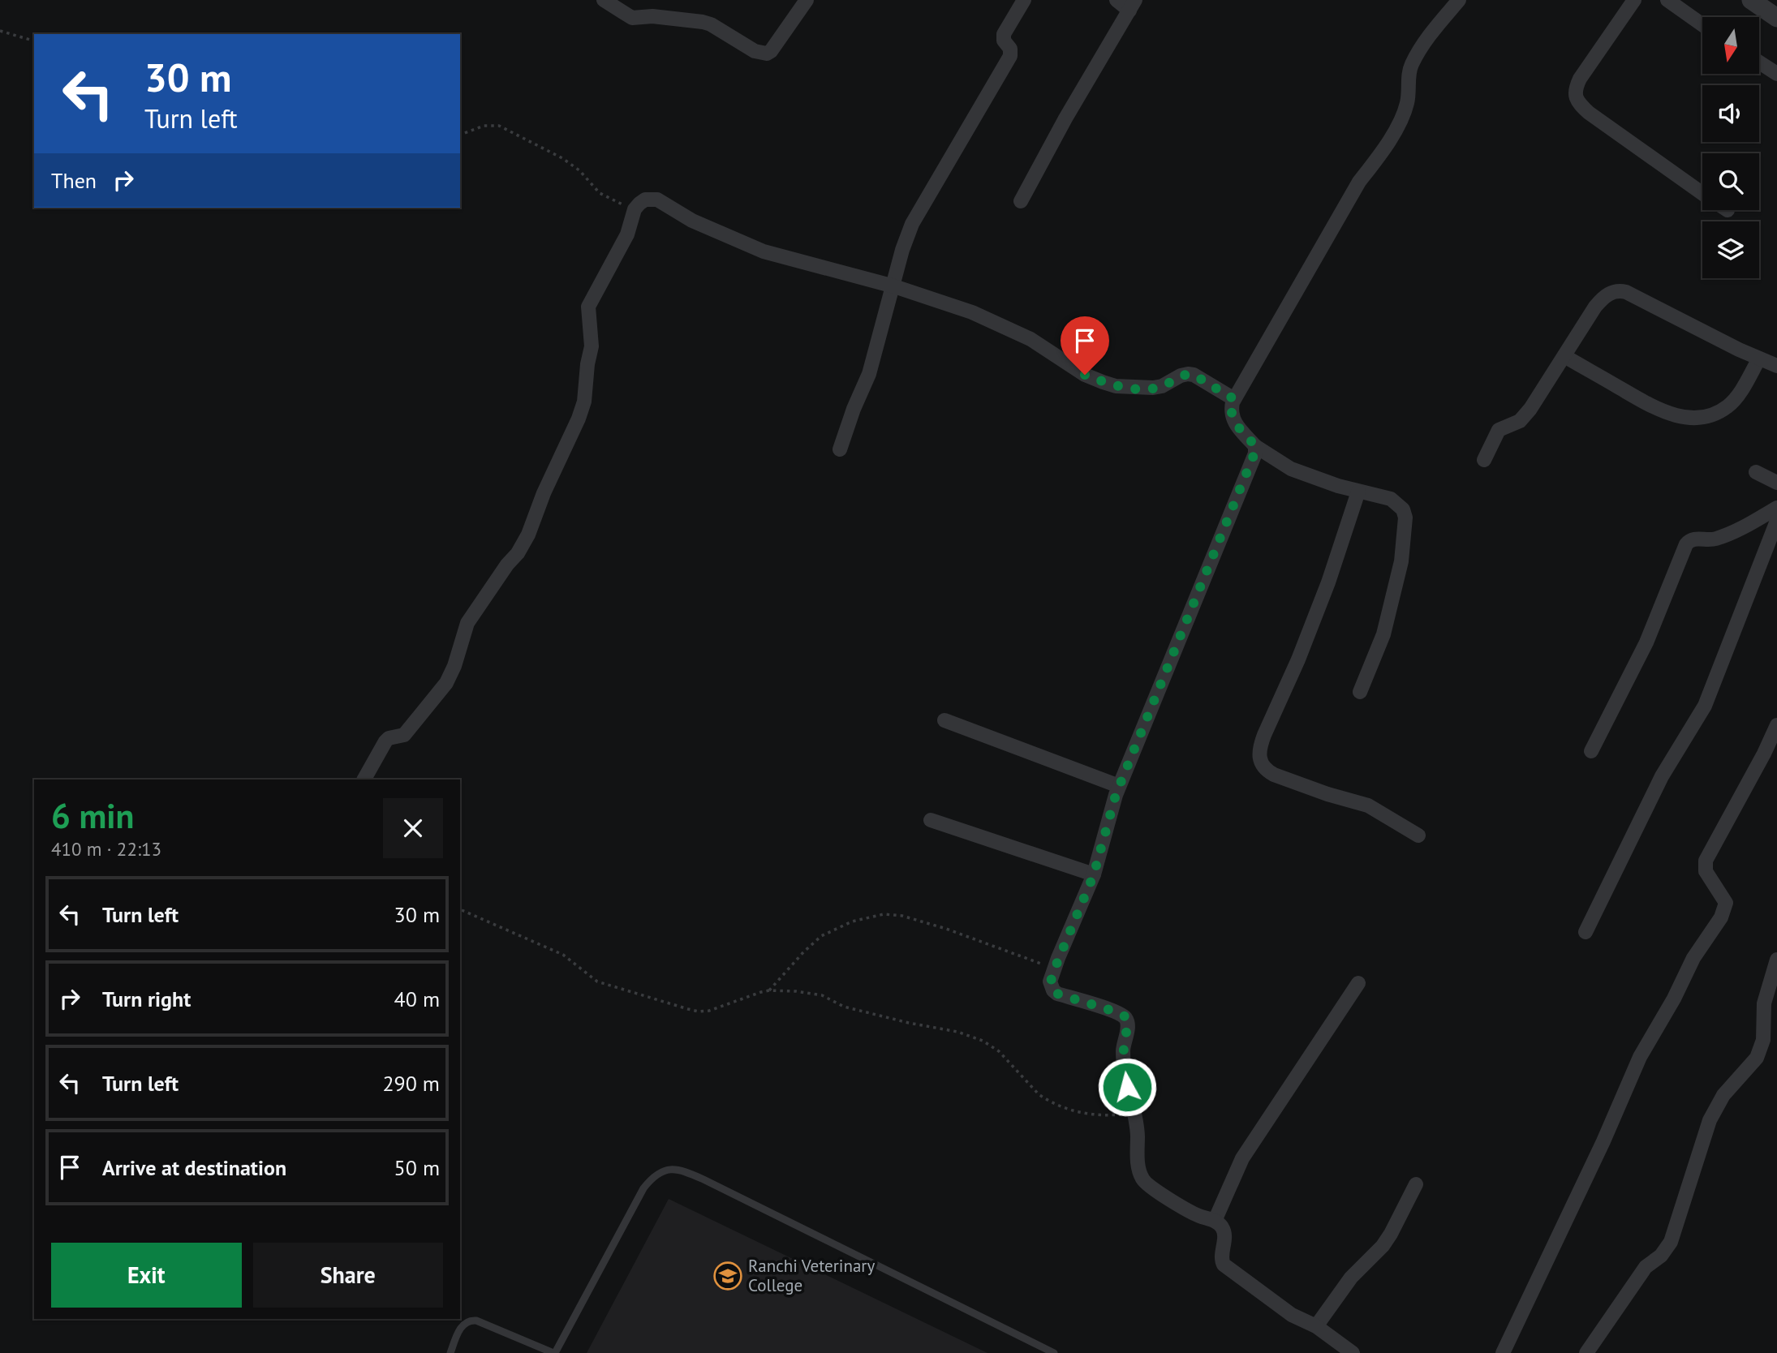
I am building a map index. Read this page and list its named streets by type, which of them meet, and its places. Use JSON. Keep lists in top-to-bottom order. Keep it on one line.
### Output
{"places":{"school or university":["Ranchi Veterinary College"]},"north":"bottom","page":{"turn":["30 m","Turn left"],"then":"Then","heading":["6 min","410 m · 22:13"],"list":[{"name":"Turn left","value":"30 m"},{"name":"Turn right","value":"40 m"},{"name":"Turn left","value":"290 m"},{"name":"Arrive at destination","value":"50 m"}],"buttons":["Exit","Share"]}}
